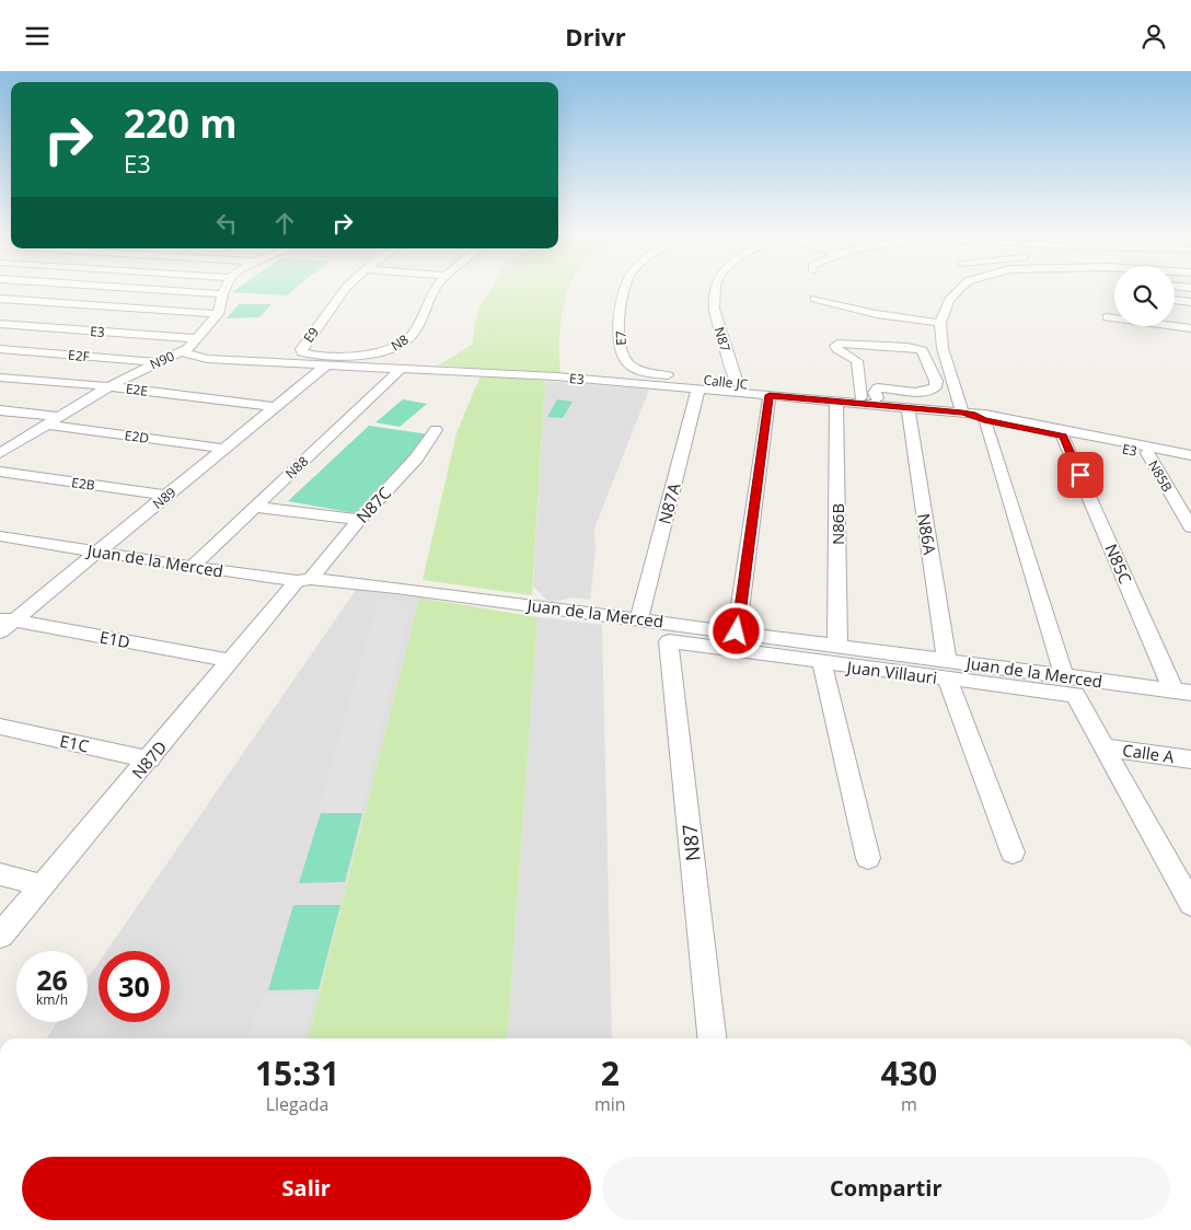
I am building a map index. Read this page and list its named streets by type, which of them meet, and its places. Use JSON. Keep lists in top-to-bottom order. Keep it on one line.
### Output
{"streets":{"street":["E3","E9","E7","N87","N8","E2F","N90","Calle JC","E2E","E2D","N88","N85B","E2B","N89","N87A","N87C","N86B","N86A","Juan de la Merced","N85C","E1D","Juan Villauri","E1C","Calle A","N87D"]},"crossings":[["E3","N90"],["E3","Calle JC"],["E3","N88"],["E3","N85B"],["E3","N89"],["E3","N87A"],["E3","N86B"],["E3","N86A"],["E3","N85C"],["E9","N8"],["E7","Calle JC"],["N87","Calle JC"],["N87","Juan Villauri"],["E2F","N90"],["N90","E2E"],["N90","E2D"],["E2E","N89"],["E2D","N89"],["N88","Juan de la Merced"],["E2B","N89"],["N89","Juan de la Merced"],["N89","E1D"],["N87A","Juan de la Merced"],["N87C","Juan de la Merced"],["N87C","N87D"],["N86B","Juan de la Merced"],["N86A","Juan de la Merced"],["N86A","Juan Villauri"],["Juan de la Merced","N85C"],["Juan de la Merced","Juan Villauri"],["Juan de la Merced","N87D"],["E1D","N87D"],["Juan Villauri","Calle A"],["E1C","N87D"]],"page":{"header":"Drivr","turn":["220 m","E3"],"speed":"26 km/h","limit":"30","eta":["15:31","Llegada","2","min","430","m"],"buttons":["Salir","Compartir"]}}
